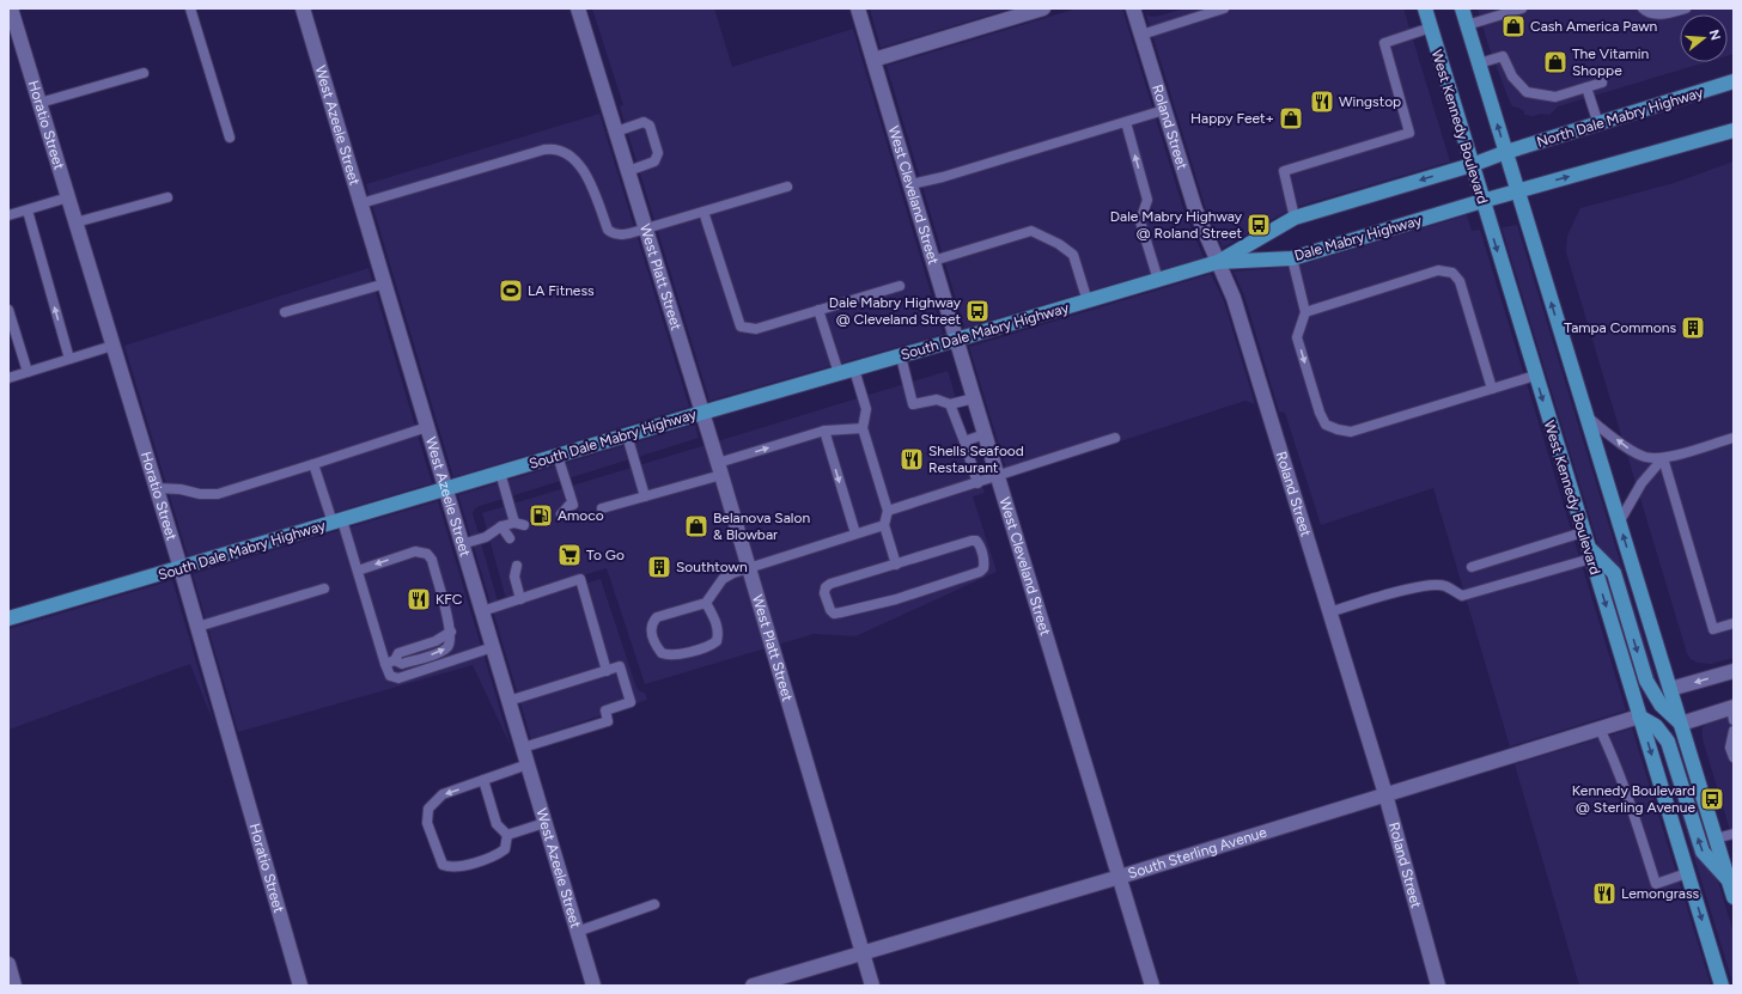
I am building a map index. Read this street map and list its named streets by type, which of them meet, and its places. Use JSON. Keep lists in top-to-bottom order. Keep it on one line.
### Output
{"streets":{"main road":["North Dale Mabry Highway","West Kennedy Boulevard","Dale Mabry Highway","South Dale Mabry Highway"],"street":["Horatio Street","West Azeele Street","Roland Street","West Cleveland Street","West Platt Street","South Sterling Avenue"]},"crossings":[["Horatio Street","South Dale Mabry Highway"],["West Azeele Street","South Dale Mabry Highway"],["West Kennedy Boulevard","Dale Mabry Highway"],["West Kennedy Boulevard","South Sterling Avenue"],["Roland Street","Dale Mabry Highway"],["Roland Street","South Dale Mabry Highway"],["Roland Street","South Sterling Avenue"],["West Cleveland Street","South Dale Mabry Highway"],["West Cleveland Street","South Sterling Avenue"],["Dale Mabry Highway","South Dale Mabry Highway"],["West Platt Street","South Dale Mabry Highway"],["West Platt Street","South Sterling Avenue"]],"places":{"shop":["Cash America Pawn","The Vitamin Shoppe","Happy Feet+","Belanova Salon & Blowbar"],"restaurant":["Wingstop","Shells Seafood Restaurant","KFC","Lemongrass"],"bus stop":["Dale Mabry Highway @ Roland Street","Dale Mabry Highway @ Cleveland Street","Kennedy Boulevard @ Sterling Avenue"],"sports":["LA Fitness"],"building":["Tampa Commons","Southtown"],"fuel station":["Amoco"],"supermarket":["To Go"]},"north":"right"}
